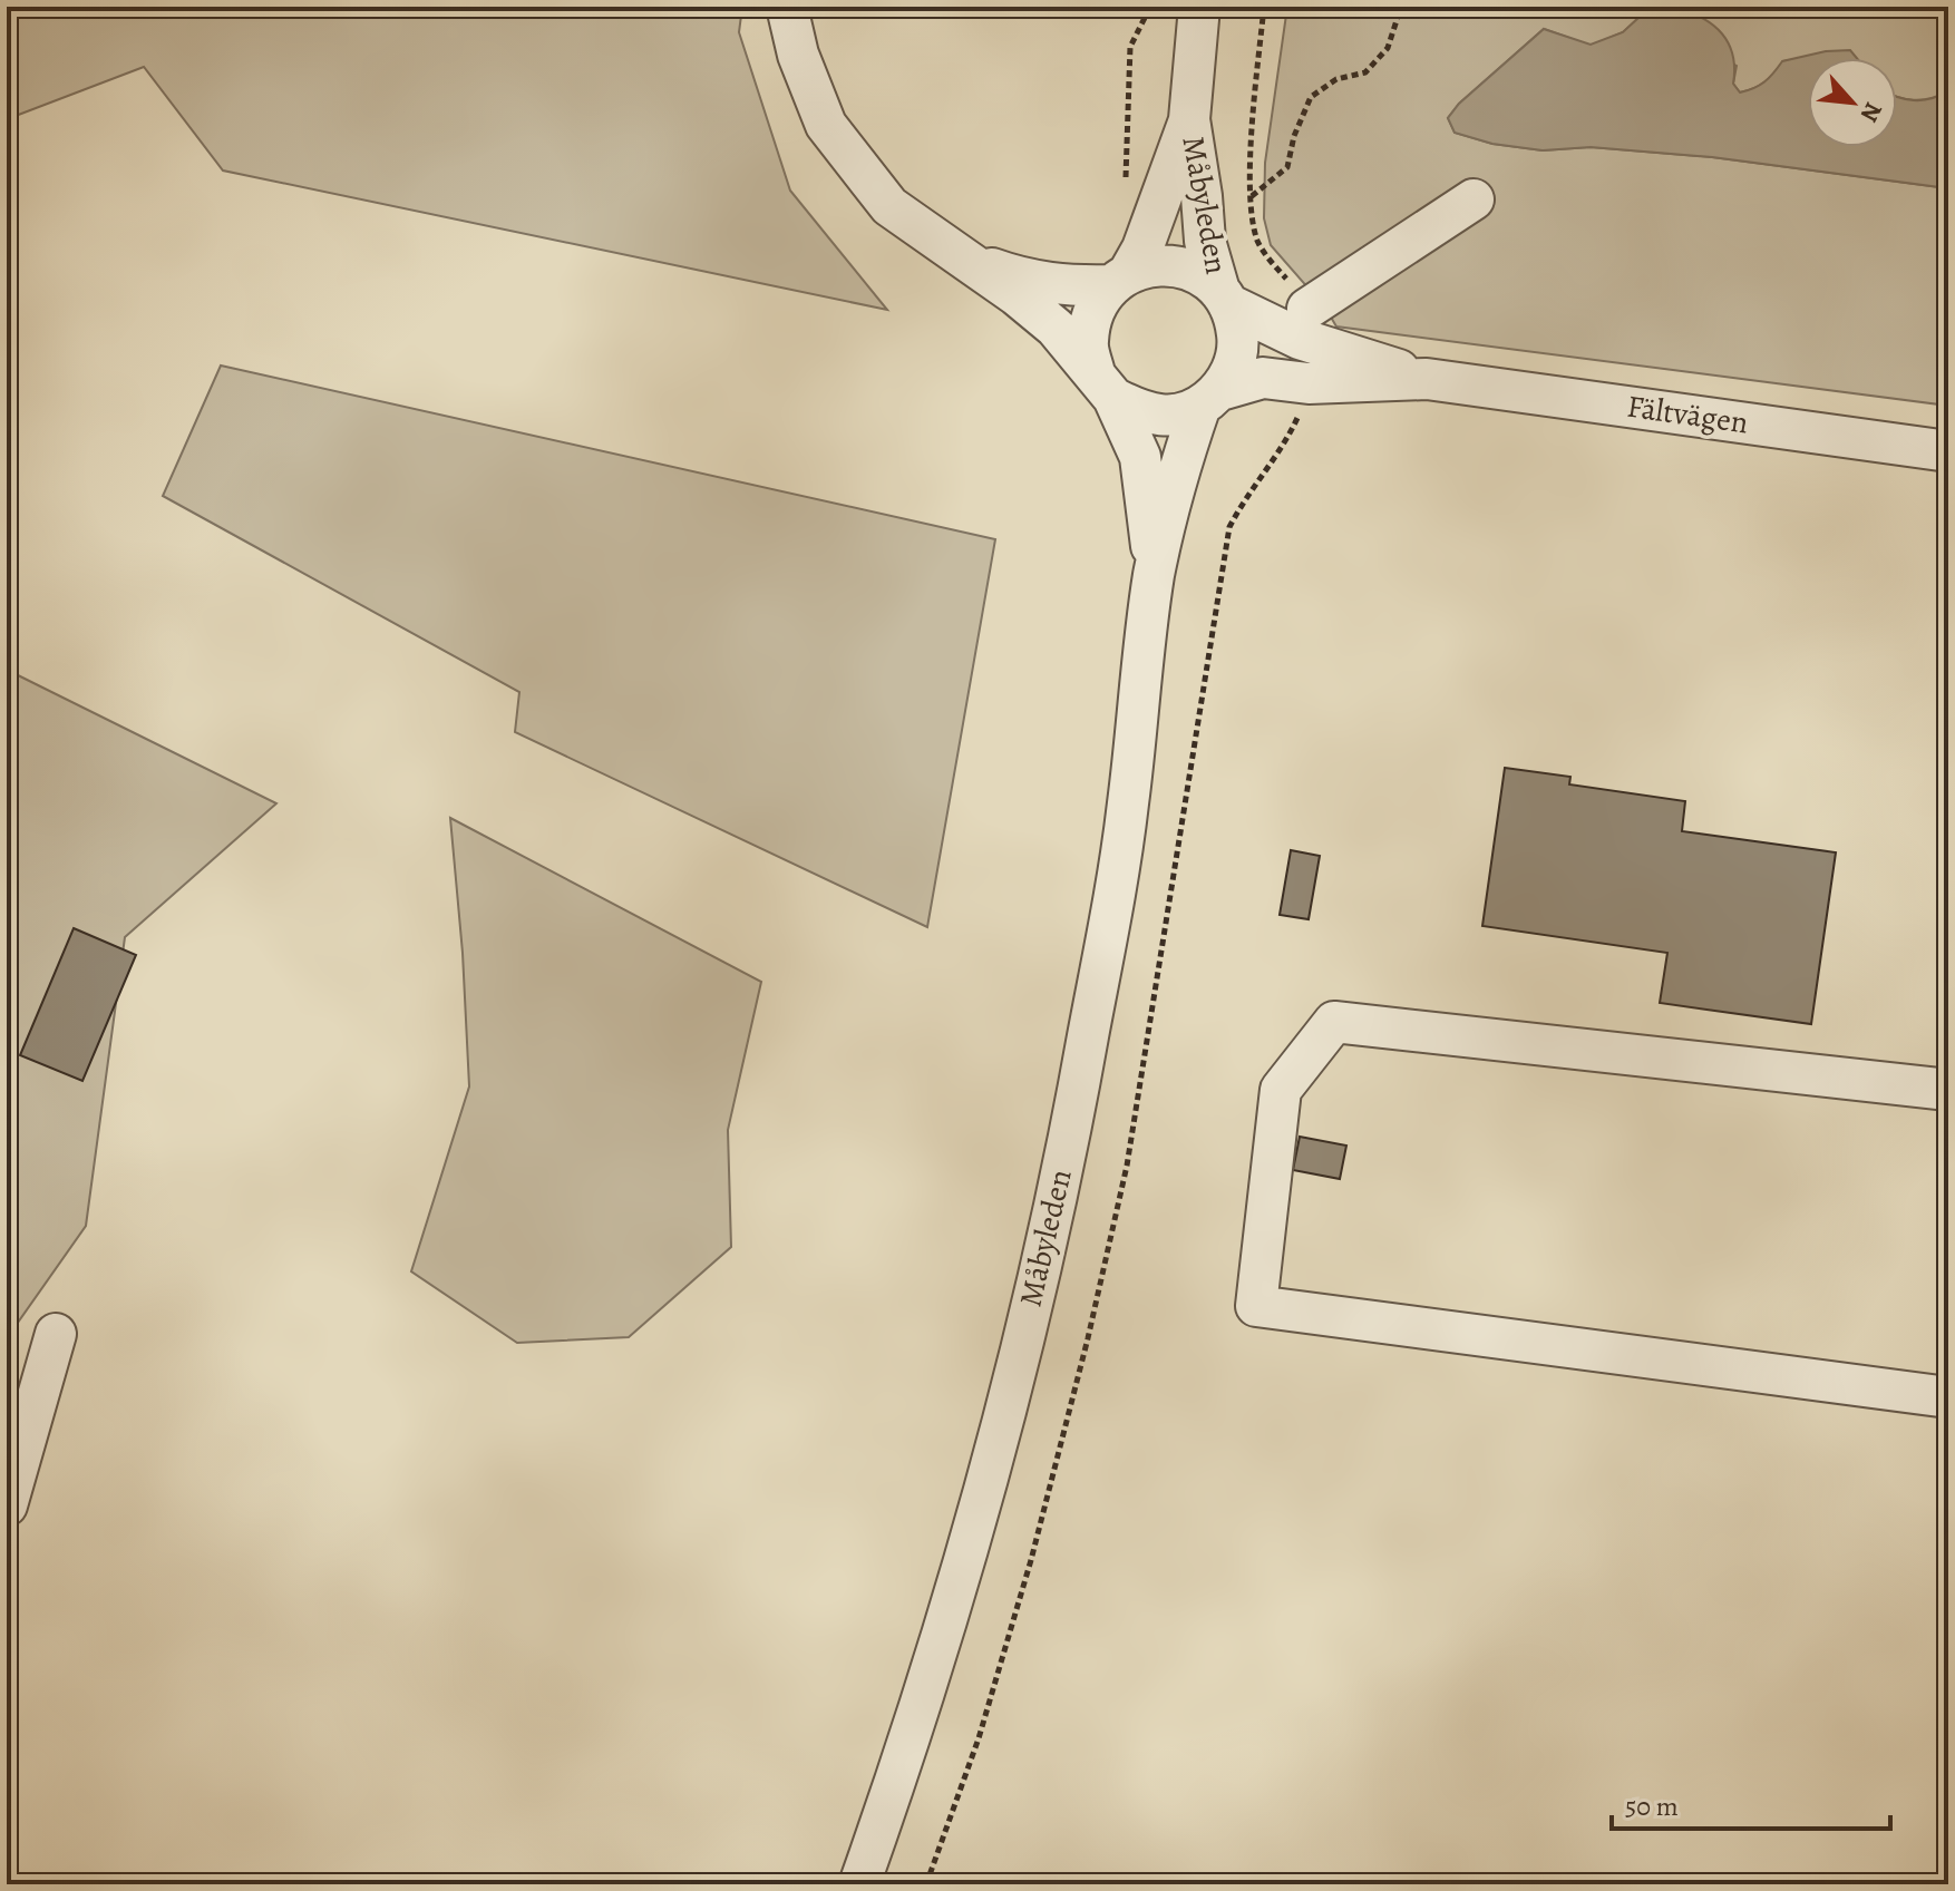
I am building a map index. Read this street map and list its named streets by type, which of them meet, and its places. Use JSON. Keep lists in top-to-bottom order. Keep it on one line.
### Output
{"streets":{"street":["Måbyleden","Fältvägen"]},"crossings":[["Måbyleden","Fältvägen"]],"scale_bar":"50 m","north":"bottom right"}
